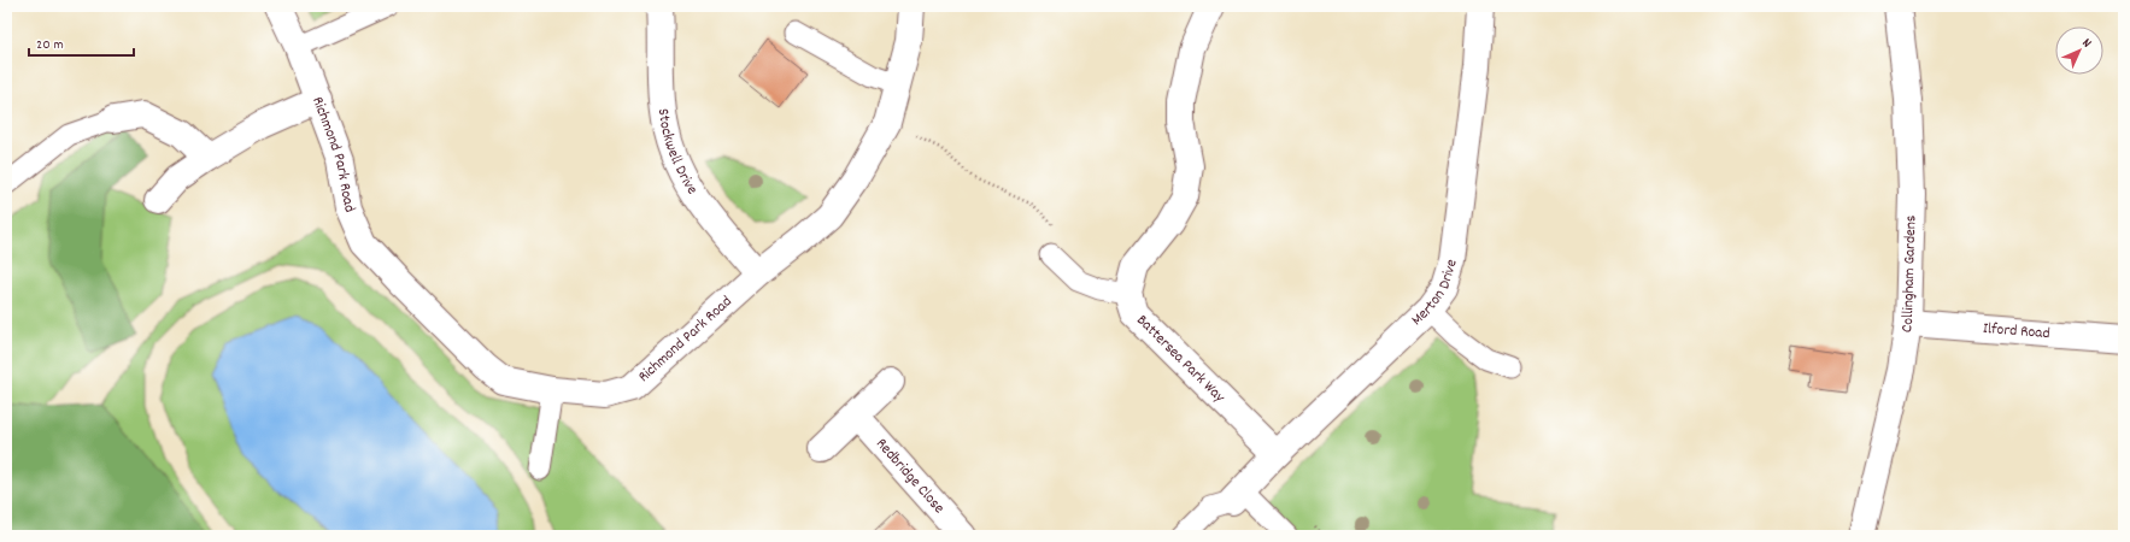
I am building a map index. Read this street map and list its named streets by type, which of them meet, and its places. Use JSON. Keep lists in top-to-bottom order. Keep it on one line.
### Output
{"streets":{"street":["Stockwell Drive","Richmond Park Road","Collingham Gardens","Merton Drive","Ilford Road","Battersea Park Way","Redbridge Close"]},"crossings":[["Stockwell Drive","Richmond Park Road"],["Collingham Gardens","Ilford Road"],["Merton Drive","Battersea Park Way"]],"scale_bar":"20 m","north":"top right"}
